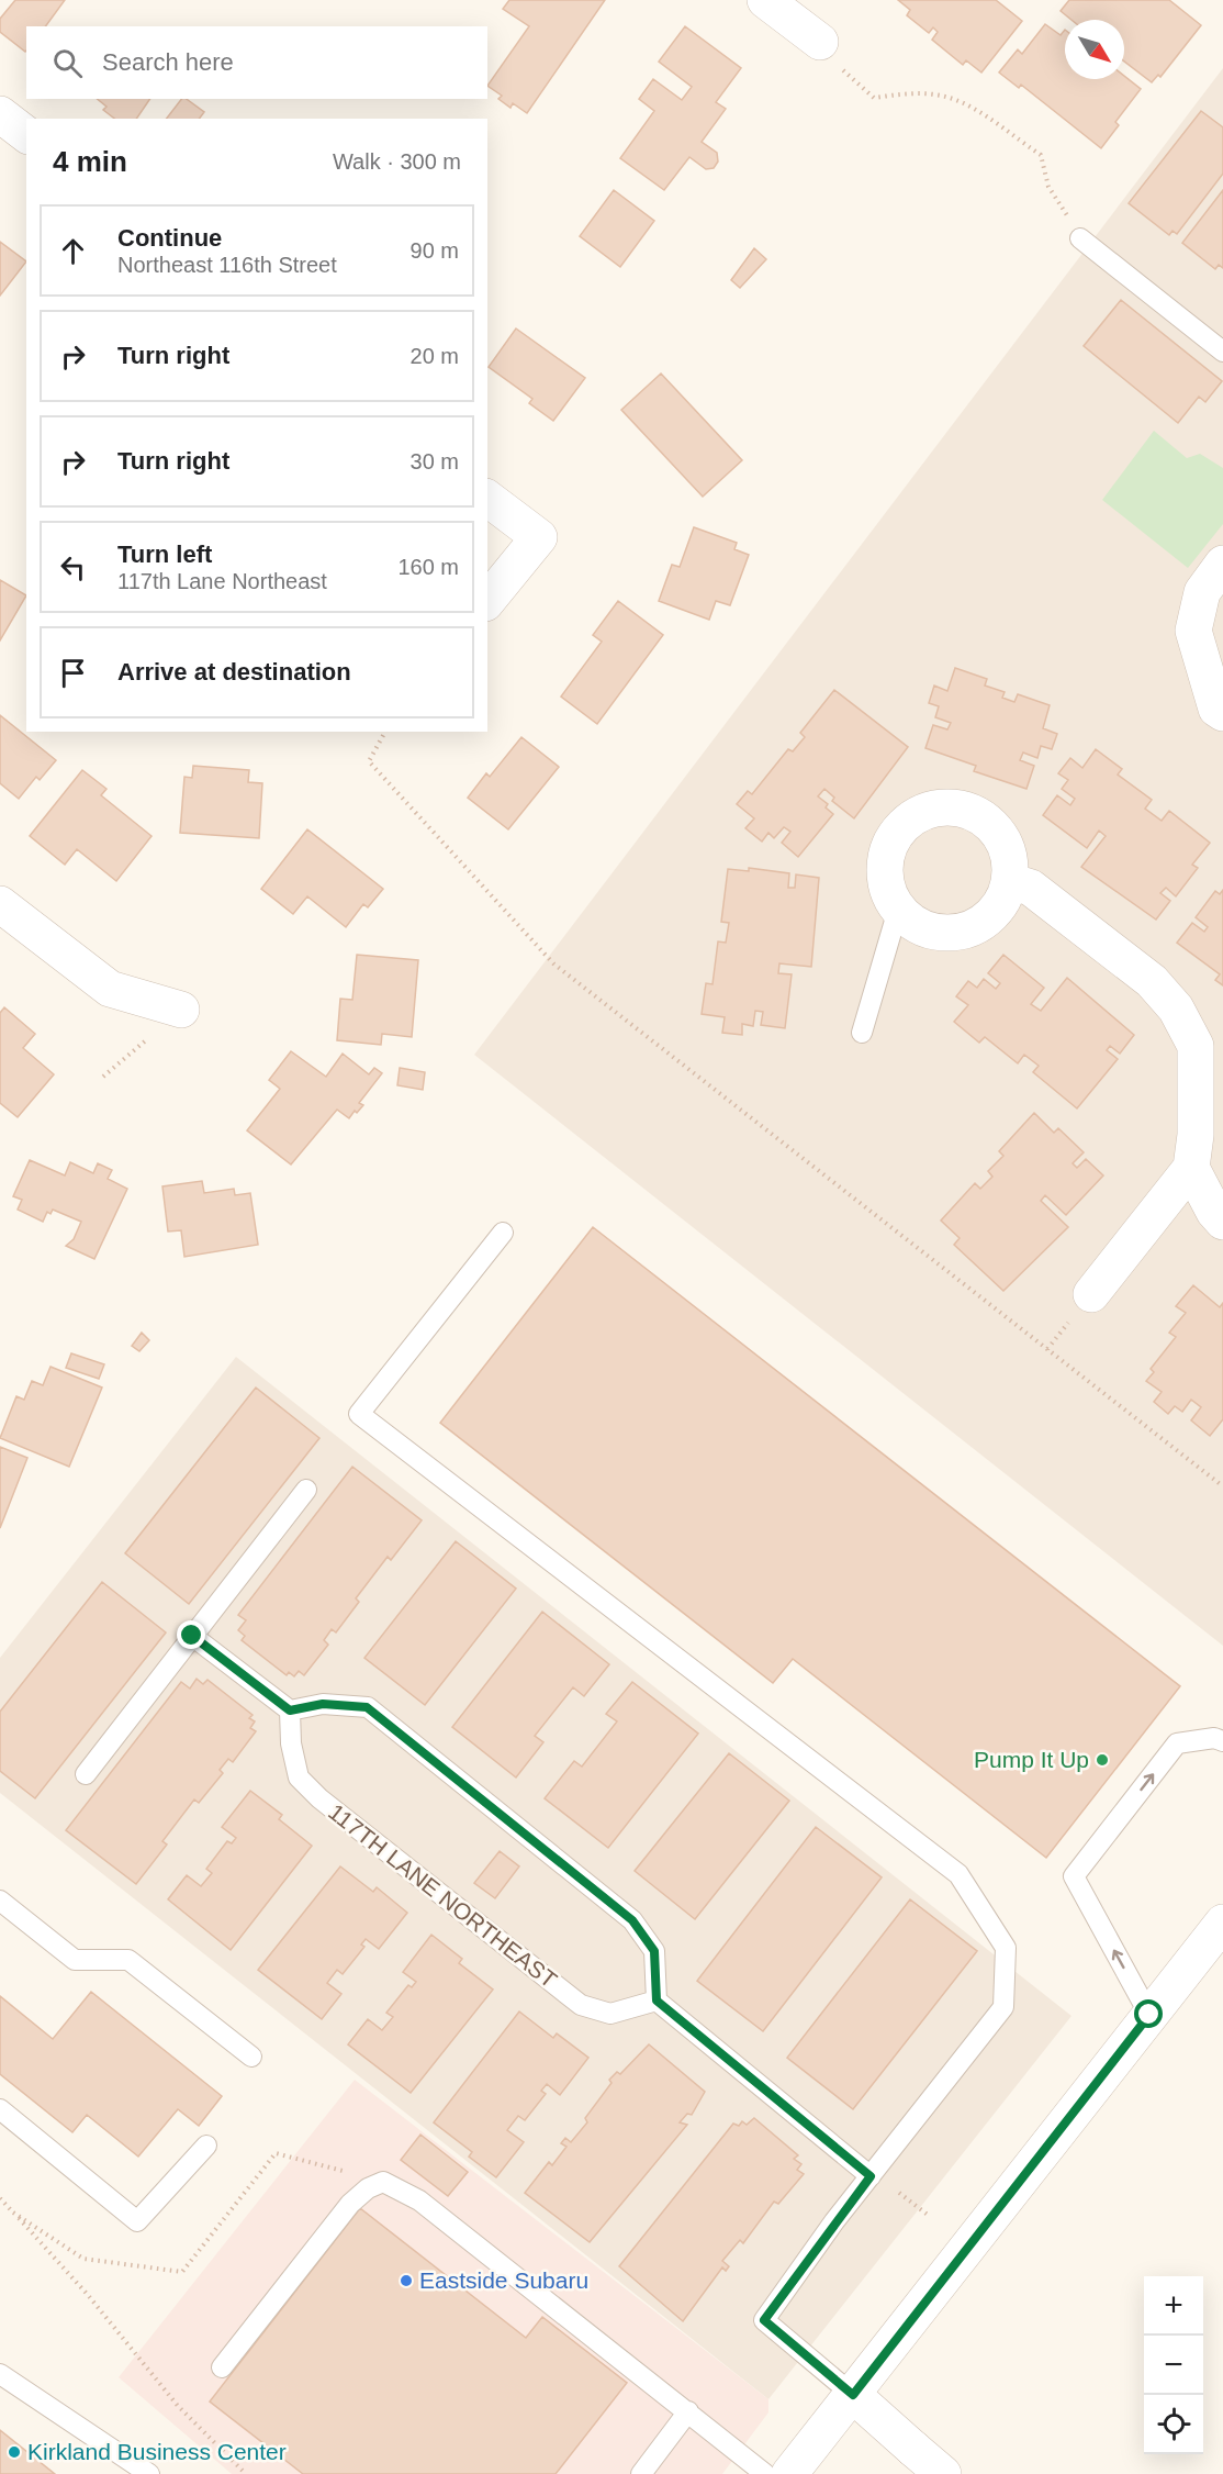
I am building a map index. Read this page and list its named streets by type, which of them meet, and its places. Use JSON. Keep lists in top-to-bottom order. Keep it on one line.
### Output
{"streets":{"lane":["117TH LANE NORTHEAST"]},"places":["Pump It Up","Eastside Subaru","Kirkland Business Center"],"north":"bottom right","page":{"search":"Search here","heading":["4 min","Walk · 300 m"],"list":[["Continue","Northeast 116th Street","90 m"],["Turn right","20 m"],["Turn right","30 m"],["Turn left","117th Lane Northeast","160 m"],"Arrive at destination"],"map_buttons":["+","−"]}}
